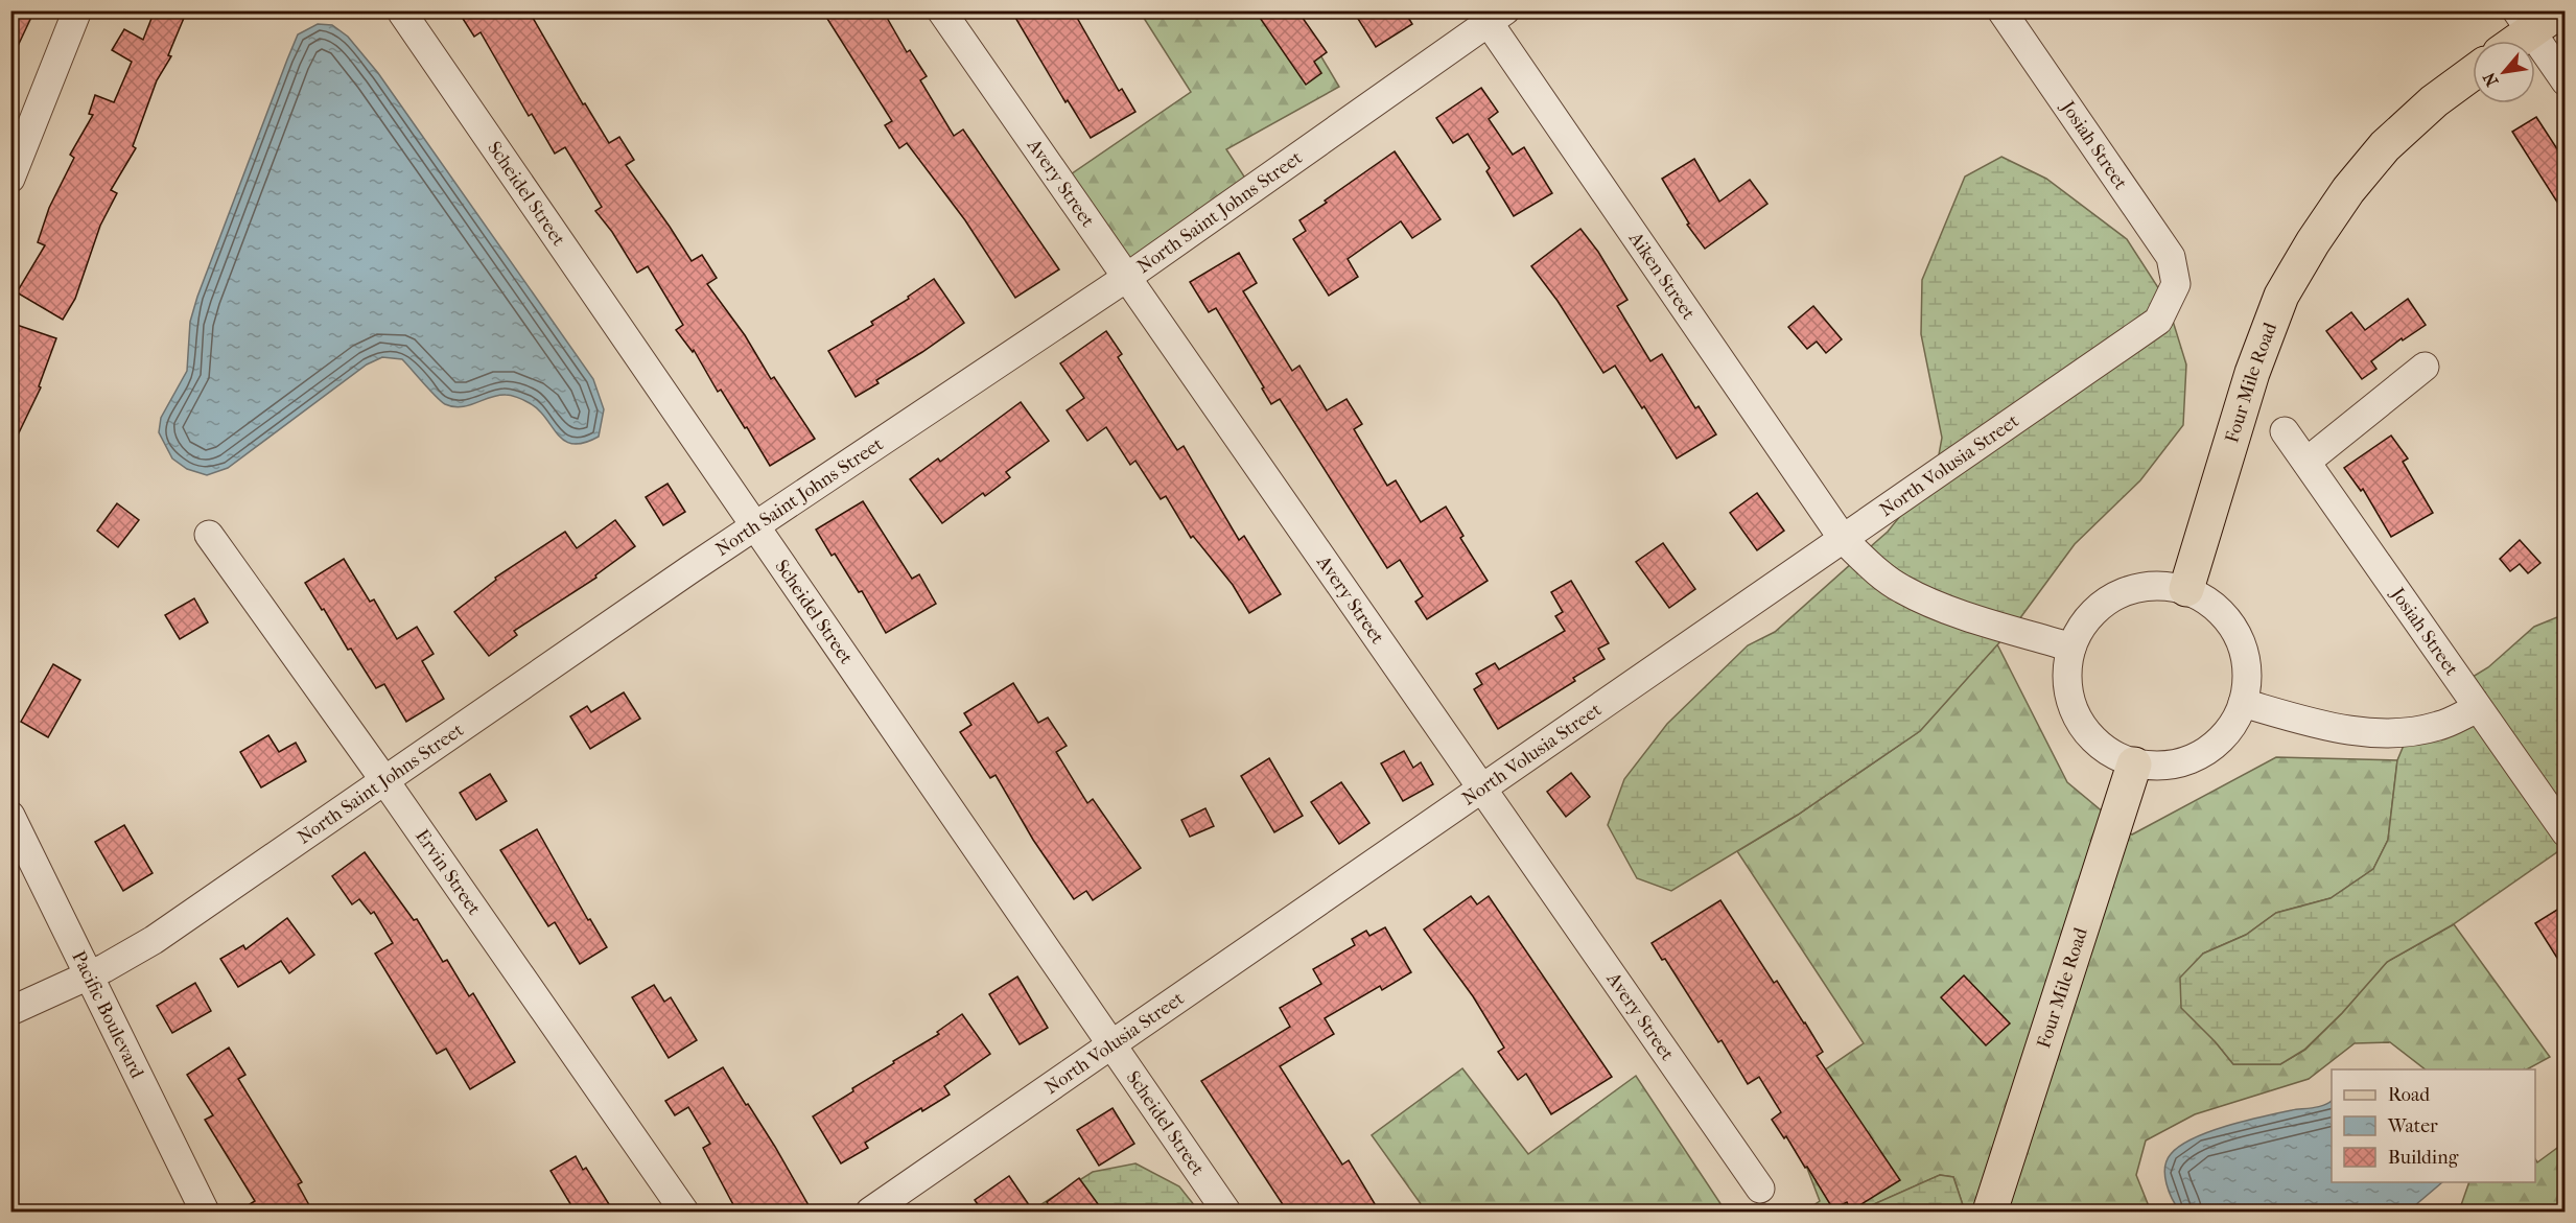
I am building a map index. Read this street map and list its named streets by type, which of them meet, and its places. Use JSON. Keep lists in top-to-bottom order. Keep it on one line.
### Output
{"streets":{"main road":["Four Mile Road"],"street":["Josiah Street","Avery Street","Scheidel Street","North Saint Johns Street","Aiken Street","North Volusia Street","Ervin Street","Pacific Boulevard"]},"crossings":[["Josiah Street","North Volusia Street"],["Avery Street","North Saint Johns Street"],["Avery Street","North Volusia Street"],["Scheidel Street","North Saint Johns Street"],["Scheidel Street","North Volusia Street"],["North Saint Johns Street","Aiken Street"],["North Saint Johns Street","Ervin Street"],["North Saint Johns Street","Pacific Boulevard"],["Aiken Street","Four Mile Road"],["Aiken Street","North Volusia Street"]],"legend":["Road","Water","Building"],"north":"bottom left"}
